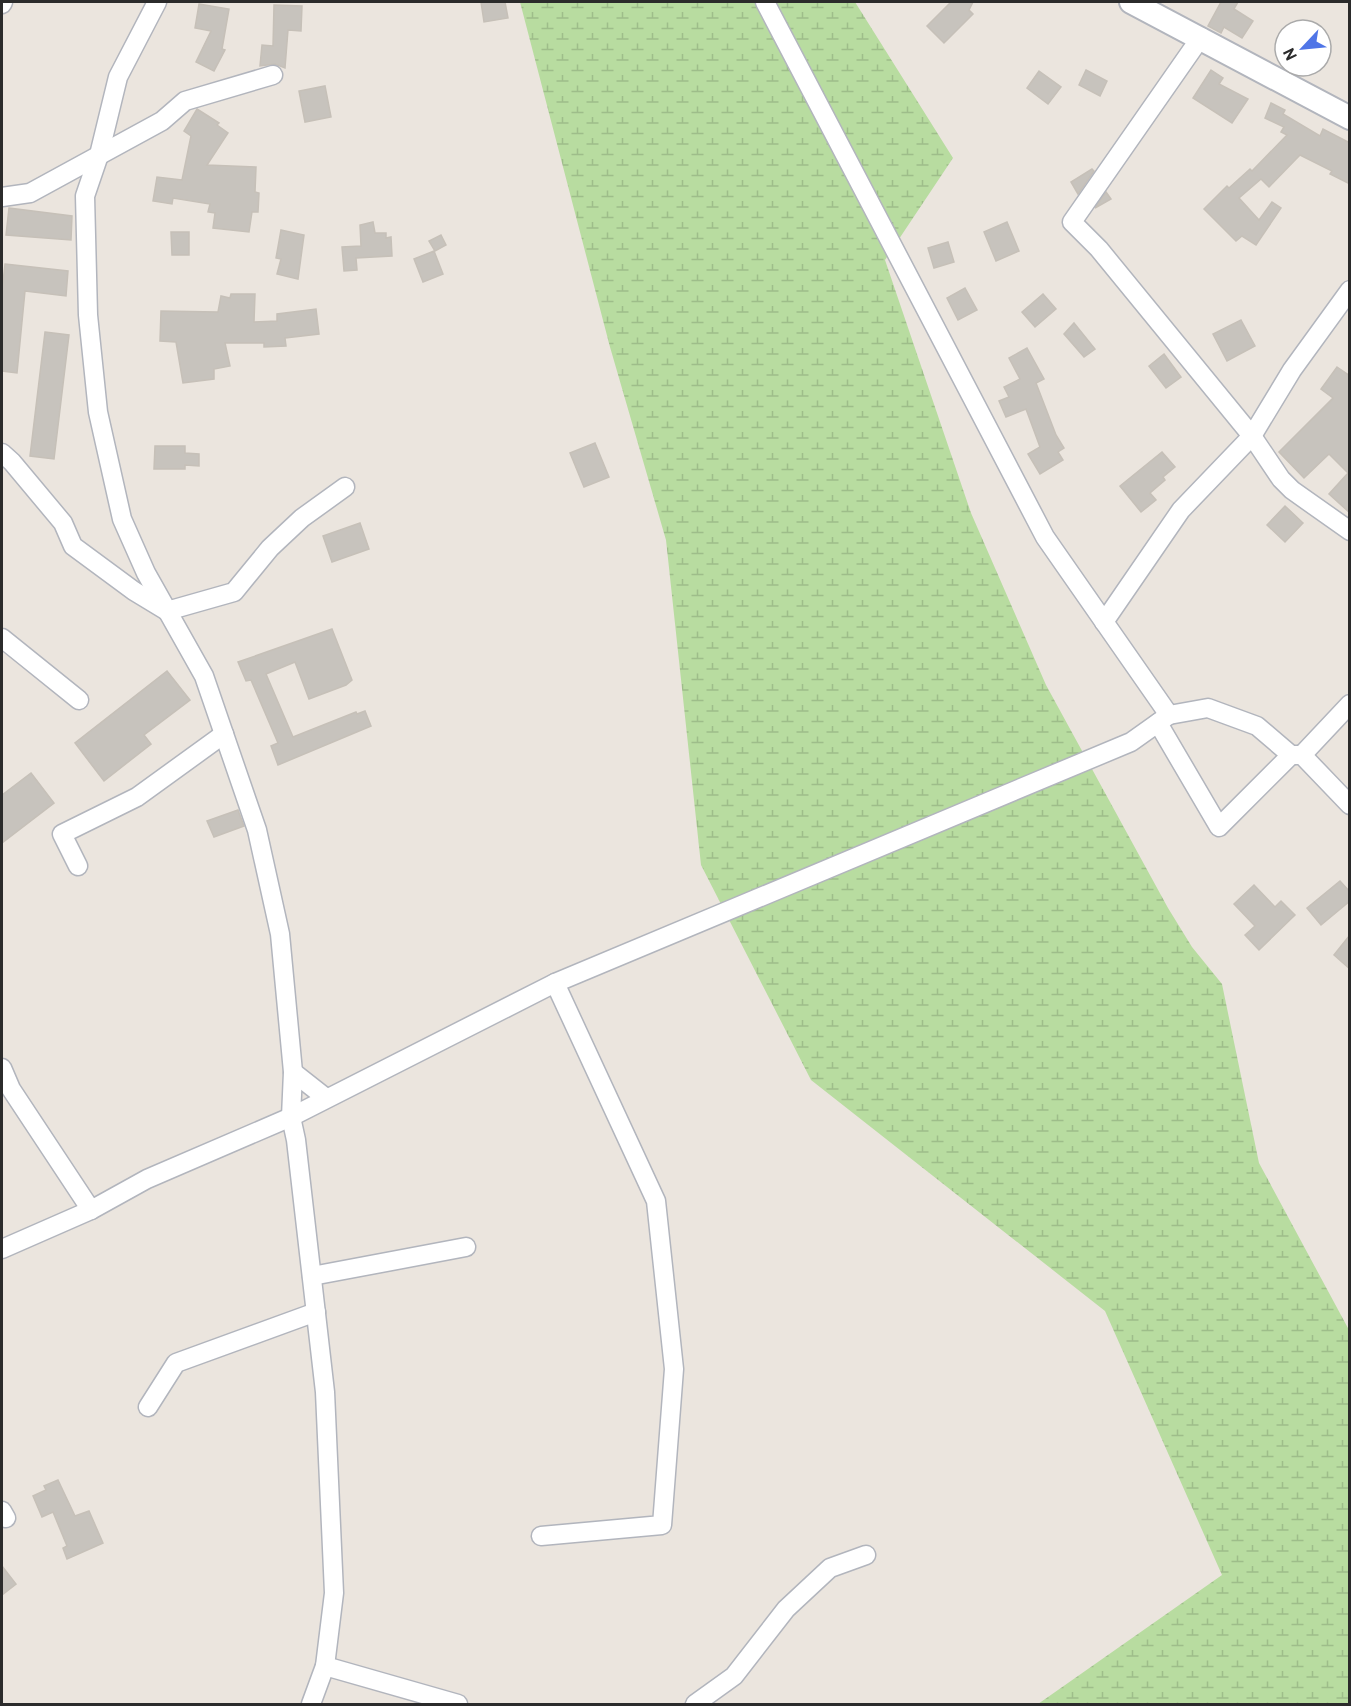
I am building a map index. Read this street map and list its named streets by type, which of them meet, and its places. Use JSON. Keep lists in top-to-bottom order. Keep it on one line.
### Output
{"north":"bottom left"}
